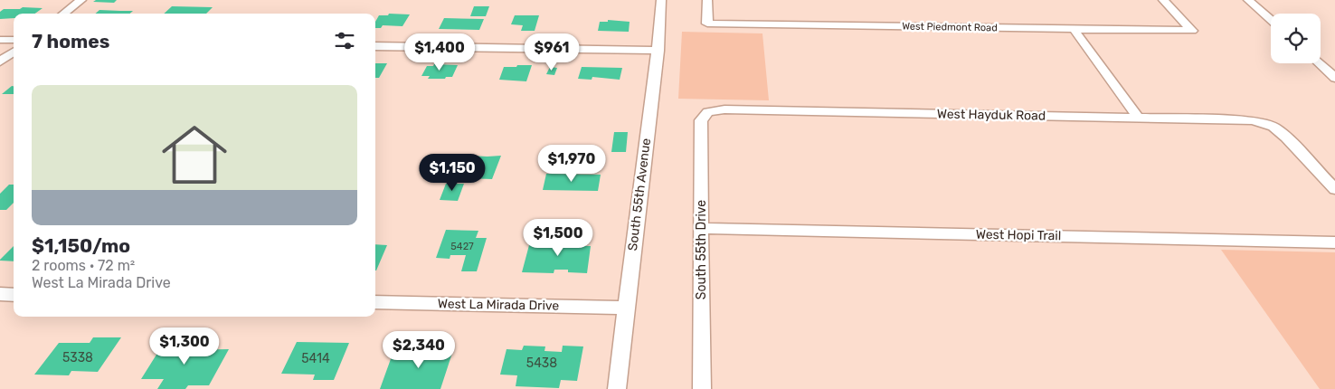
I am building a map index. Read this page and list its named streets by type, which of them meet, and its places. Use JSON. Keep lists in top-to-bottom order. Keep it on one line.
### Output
{"streets":{"street":["West Piedmont Road","West Hayduk Road","South 55th Avenue","West Hopi Trail","South 55th Drive","West La Mirada Drive"]},"crossings":[["West Hayduk Road","South 55th Drive"],["South 55th Avenue","West La Mirada Drive"],["West Hopi Trail","South 55th Drive"]],"house_numbers":["5427","5338","5414","5438"],"page":{"heading":"7 homes","price":["$1,400","$961","$1,970","$1,150","$1,500","$1,300","$2,340"],"list":[{"name":"$1,150/mo","note":"2 rooms · 72 m² · West La Mirada Drive"}]}}
